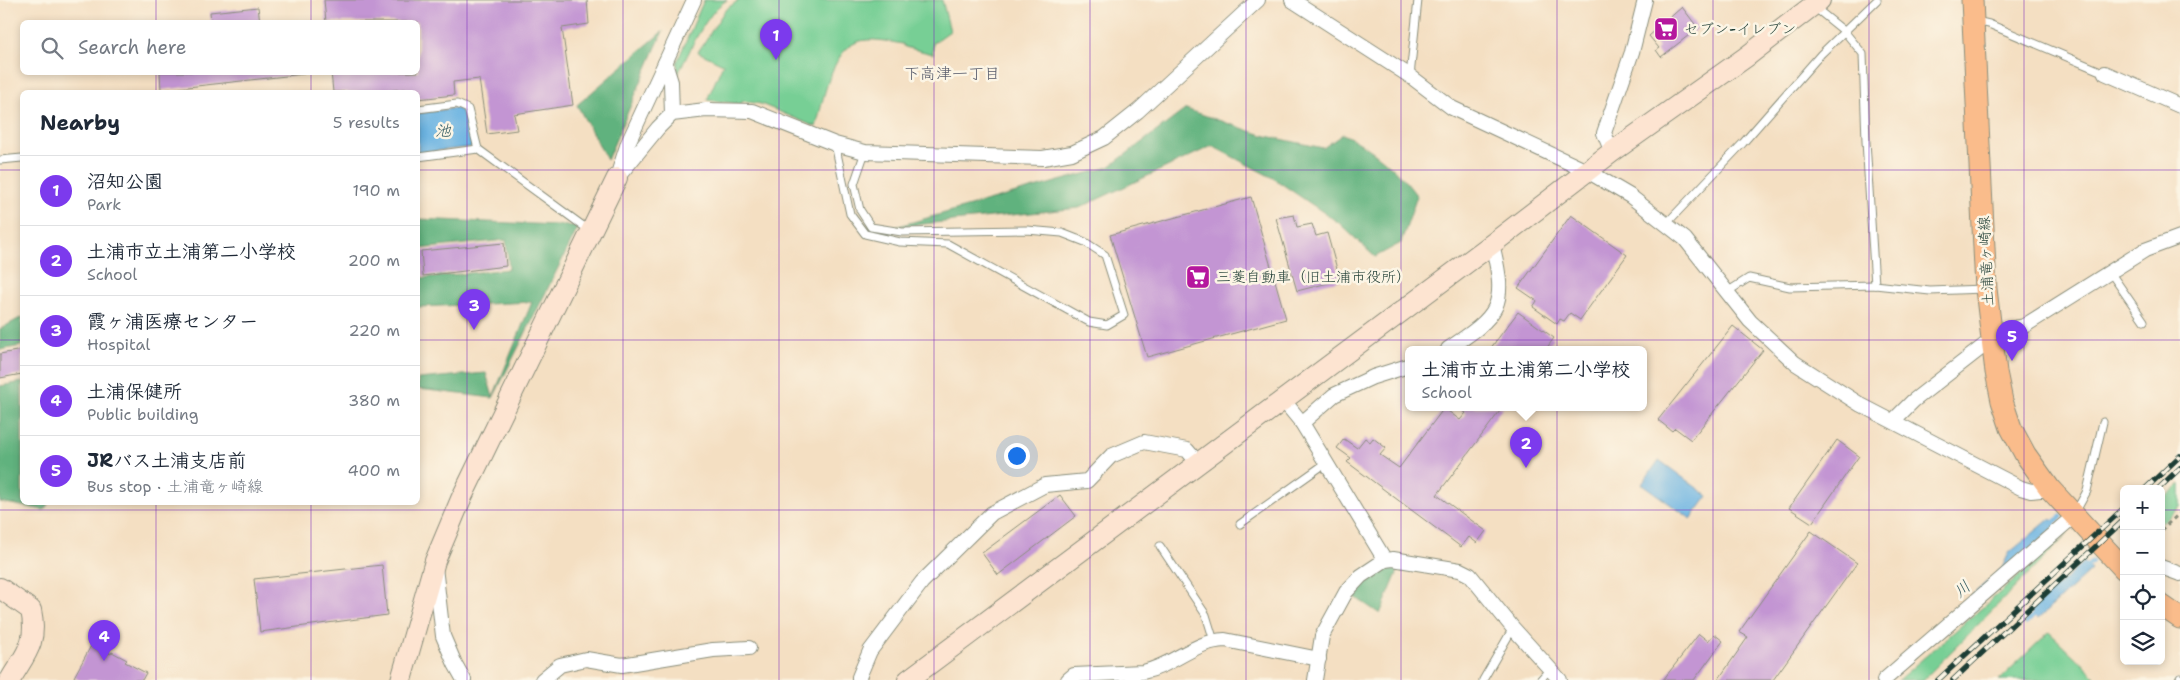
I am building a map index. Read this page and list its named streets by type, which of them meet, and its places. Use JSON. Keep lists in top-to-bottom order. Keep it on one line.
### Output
{"streets":{"main road":["土浦竜ヶ崎線"]},"districts":["下高津一丁目"],"water":["池","川"],"places":{"supermarket":["セブン-イレブン","三菱自動車（旧土浦市役所）"]},"page":{"pins":["1","3","5","2","4"],"search":"Search here","heading":["Nearby","5 results"],"list":[{"mark":"1","name":"沼知公園","note":"Park","value":"190 m"},{"mark":"2","name":"土浦市立土浦第二小学校","note":"School","value":"200 m"},{"mark":"3","name":"霞ヶ浦医療センター","note":"Hospital","value":"220 m"},{"mark":"4","name":"土浦保健所","note":"Public building","value":"380 m"},{"mark":"5","name":"JRバス土浦支店前","note":"Bus stop · 土浦竜ヶ崎線","value":"400 m"}],"popup":["土浦市立土浦第二小学校","School"],"map_buttons":["+","−"]}}
